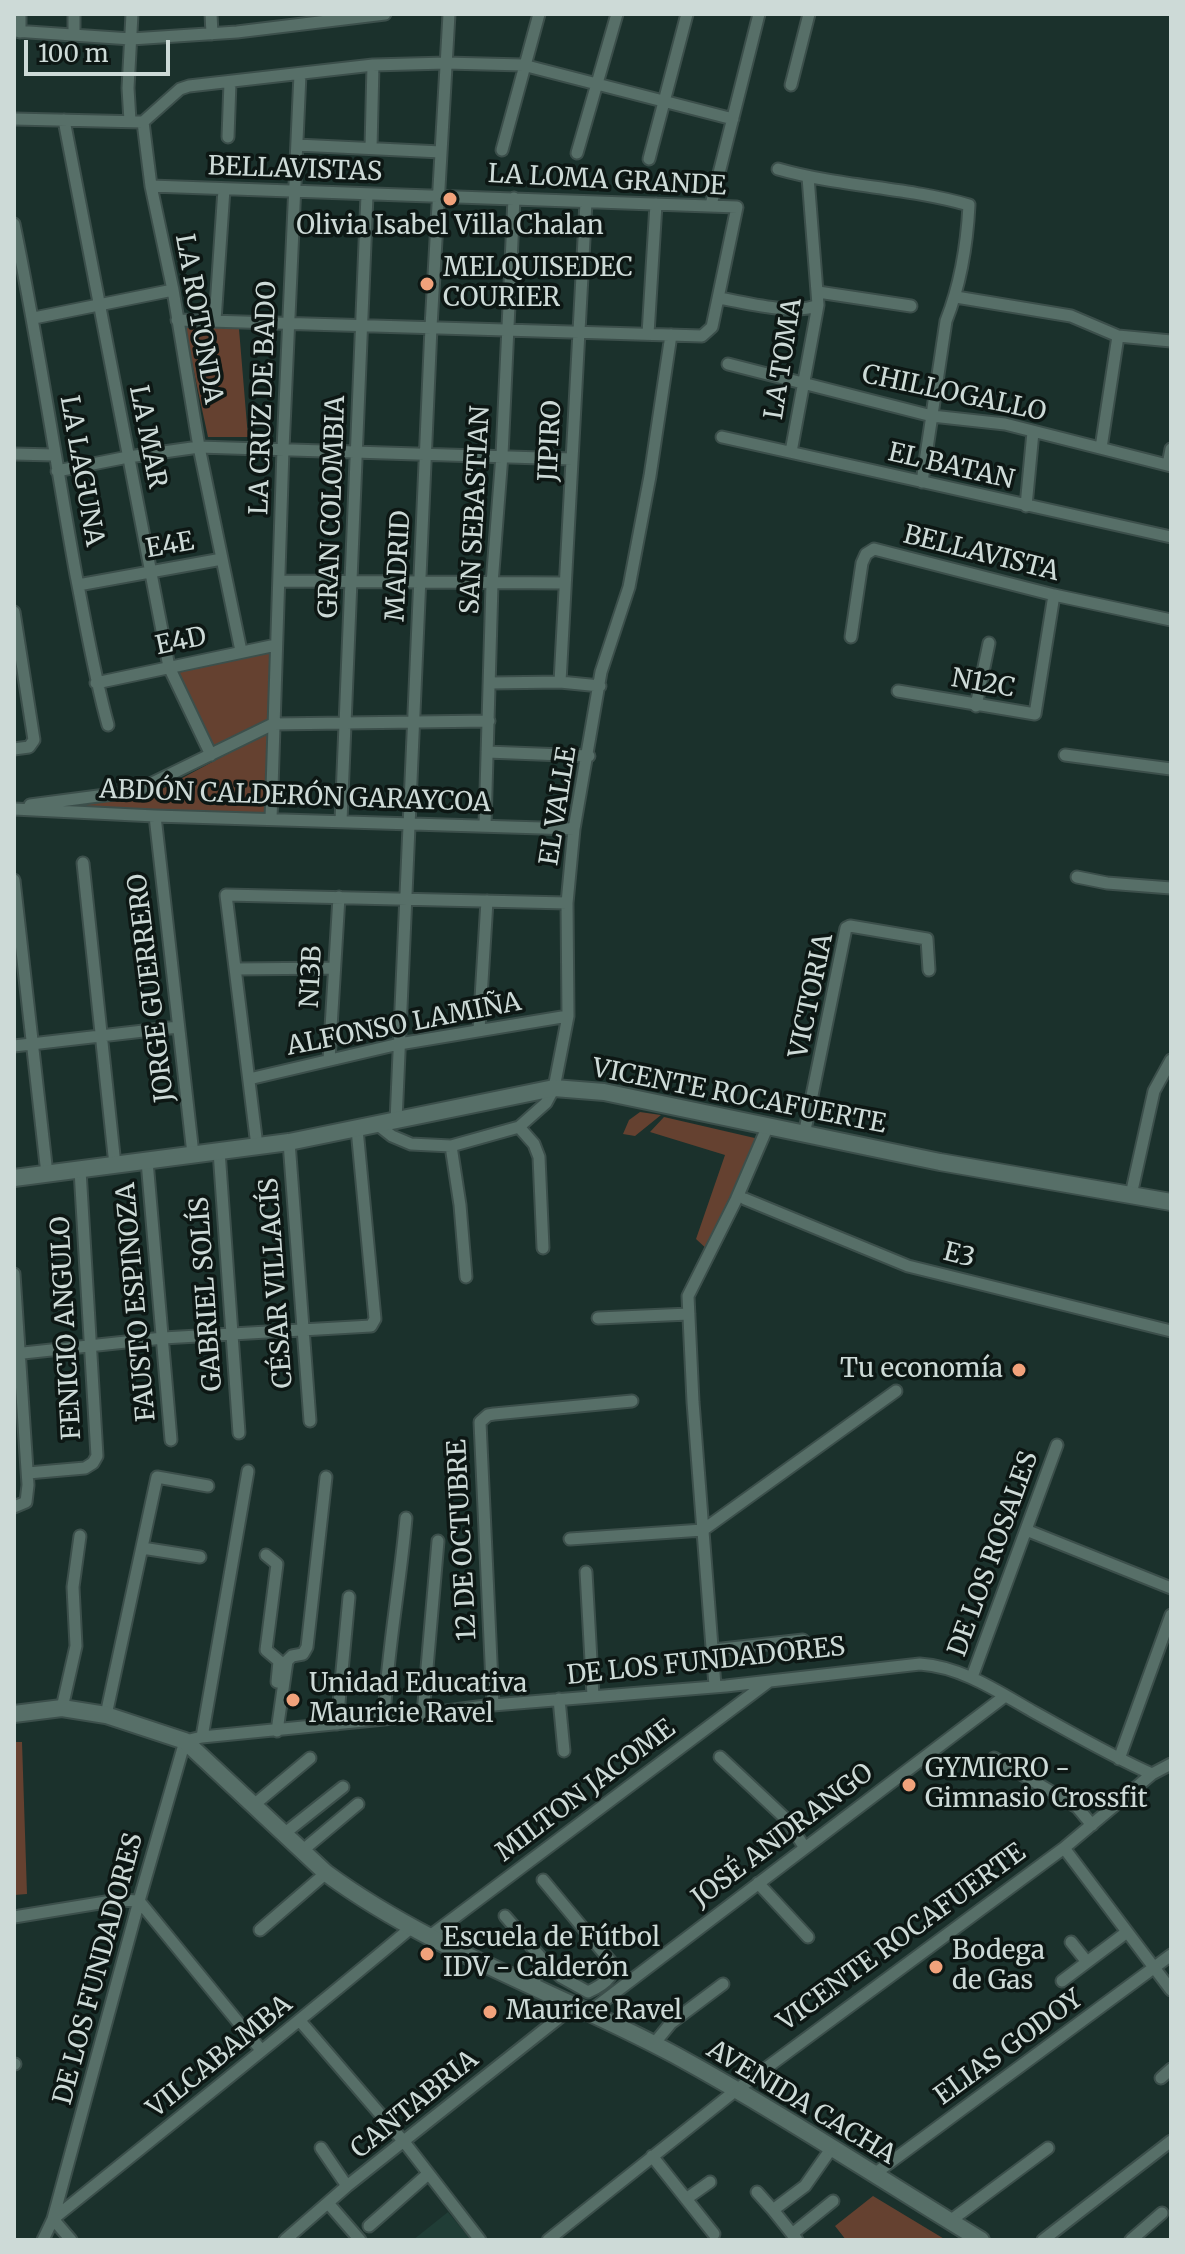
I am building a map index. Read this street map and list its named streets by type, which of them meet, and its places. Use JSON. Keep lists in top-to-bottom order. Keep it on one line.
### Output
{"streets":{"street":["BELLAVISTAS","LA LOMA GRANDE","LA ROTONDA","LA TOMA","CHILLOGALLO","LA CRUZ DE BADO","LA MAR","JIPIRO","EL BATAN","LA LAGUNA","GRAN COLOMBIA","SAN SEBASTIAN","E4E","BELLAVISTA","MADRID","E4D","N12C","ABDÓN CALDERÓN GARAYCOA","EL VALLE","N13B","JORGE GUERRERO","VICTORIA","ALFONSO LAMIÑA","VICENTE ROCAFUERTE","E3","CÉSAR VILLACÍS","GABRIEL SOLÍS","FAUSTO ESPINOZA","FENICIO ANGULO","12 DE OCTUBRE","DE LOS ROSALES","DE LOS FUNDADORES","MILTON JACOME","JOSÉ ANDRANGO","ELIAS GODOY","VILCABAMBA","AVENIDA CACHA","CANTABRIA"]},"crossings":[["BELLAVISTAS","LA LOMA GRANDE"],["BELLAVISTAS","LA ROTONDA"],["BELLAVISTAS","LA CRUZ DE BADO"],["BELLAVISTAS","GRAN COLOMBIA"],["BELLAVISTAS","MADRID"],["LA LOMA GRANDE","JIPIRO"],["LA LOMA GRANDE","SAN SEBASTIAN"],["LA LOMA GRANDE","MADRID"],["LA LOMA GRANDE","EL VALLE"],["LA ROTONDA","E4E"],["LA ROTONDA","E4D"],["LA TOMA","CHILLOGALLO"],["LA TOMA","EL BATAN"],["LA CRUZ DE BADO","E4D"],["LA CRUZ DE BADO","ABDÓN CALDERÓN GARAYCOA"],["LA MAR","E4E"],["LA MAR","E4D"],["LA LAGUNA","E4E"],["LA LAGUNA","E4D"],["GRAN COLOMBIA","ABDÓN CALDERÓN GARAYCOA"],["SAN SEBASTIAN","ABDÓN CALDERÓN GARAYCOA"],["BELLAVISTA","N12C"],["MADRID","ABDÓN CALDERÓN GARAYCOA"],["MADRID","ALFONSO LAMIÑA"],["MADRID","VICENTE ROCAFUERTE"],["ABDÓN CALDERÓN GARAYCOA","EL VALLE"],["ABDÓN CALDERÓN GARAYCOA","JORGE GUERRERO"],["EL VALLE","ALFONSO LAMIÑA"],["EL VALLE","VICENTE ROCAFUERTE"],["N13B","ALFONSO LAMIÑA"],["JORGE GUERRERO","VICENTE ROCAFUERTE"],["VICTORIA","VICENTE ROCAFUERTE"],["VICENTE ROCAFUERTE","CÉSAR VILLACÍS"],["VICENTE ROCAFUERTE","GABRIEL SOLÍS"],["VICENTE ROCAFUERTE","FAUSTO ESPINOZA"],["VICENTE ROCAFUERTE","FENICIO ANGULO"],["VICENTE ROCAFUERTE","DE LOS FUNDADORES"],["VICENTE ROCAFUERTE","AVENIDA CACHA"],["12 DE OCTUBRE","DE LOS FUNDADORES"],["DE LOS ROSALES","DE LOS FUNDADORES"],["DE LOS FUNDADORES","MILTON JACOME"],["DE LOS FUNDADORES","JOSÉ ANDRANGO"],["DE LOS FUNDADORES","VILCABAMBA"],["DE LOS FUNDADORES","AVENIDA CACHA"],["MILTON JACOME","AVENIDA CACHA"],["JOSÉ ANDRANGO","AVENIDA CACHA"],["JOSÉ ANDRANGO","CANTABRIA"],["ELIAS GODOY","AVENIDA CACHA"],["VILCABAMBA","AVENIDA CACHA"],["AVENIDA CACHA","CANTABRIA"]],"places":["Olivia Isabel Villa Chalan","MELQUISEDEC COURIER","Tu economía","Unidad Educativa Mauricie Ravel","GYMICRO - Gimnasio Crossfit","Escuela de Fútbol IDV - Calderón","Bodega de Gas","Maurice Ravel"],"scale_bar":"100 m"}
